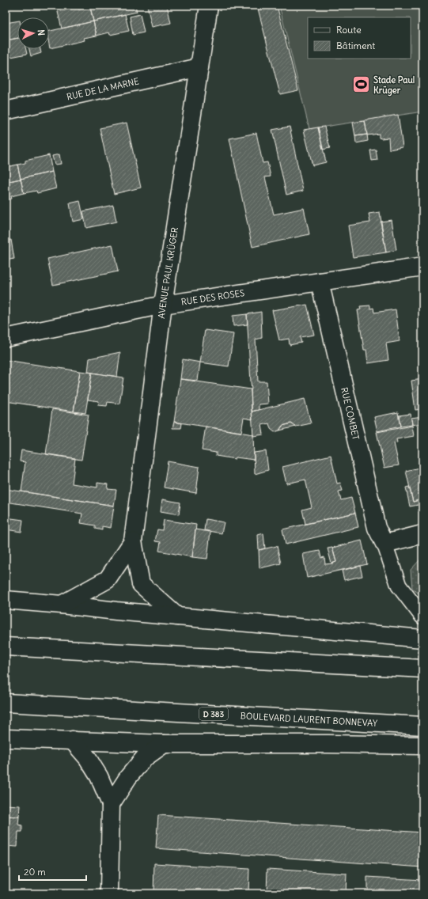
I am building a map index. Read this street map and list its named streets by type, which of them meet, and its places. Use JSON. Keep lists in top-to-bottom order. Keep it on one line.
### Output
{"streets":{"main road":["RUE DE LA MARNE","AVENUE PAUL KRÜGER","RUE DES ROSES","RUE COMBET","D 383","BOULEVARD LAURENT BONNEVAY"]},"crossings":[["RUE DE LA MARNE","AVENUE PAUL KRÜGER"],["AVENUE PAUL KRÜGER","RUE DES ROSES"],["RUE DES ROSES","RUE COMBET"]],"places":{"sports":["Stade Paul Krüger"]},"legend":["Route","Bâtiment"],"scale_bar":"20 m","north":"right"}
